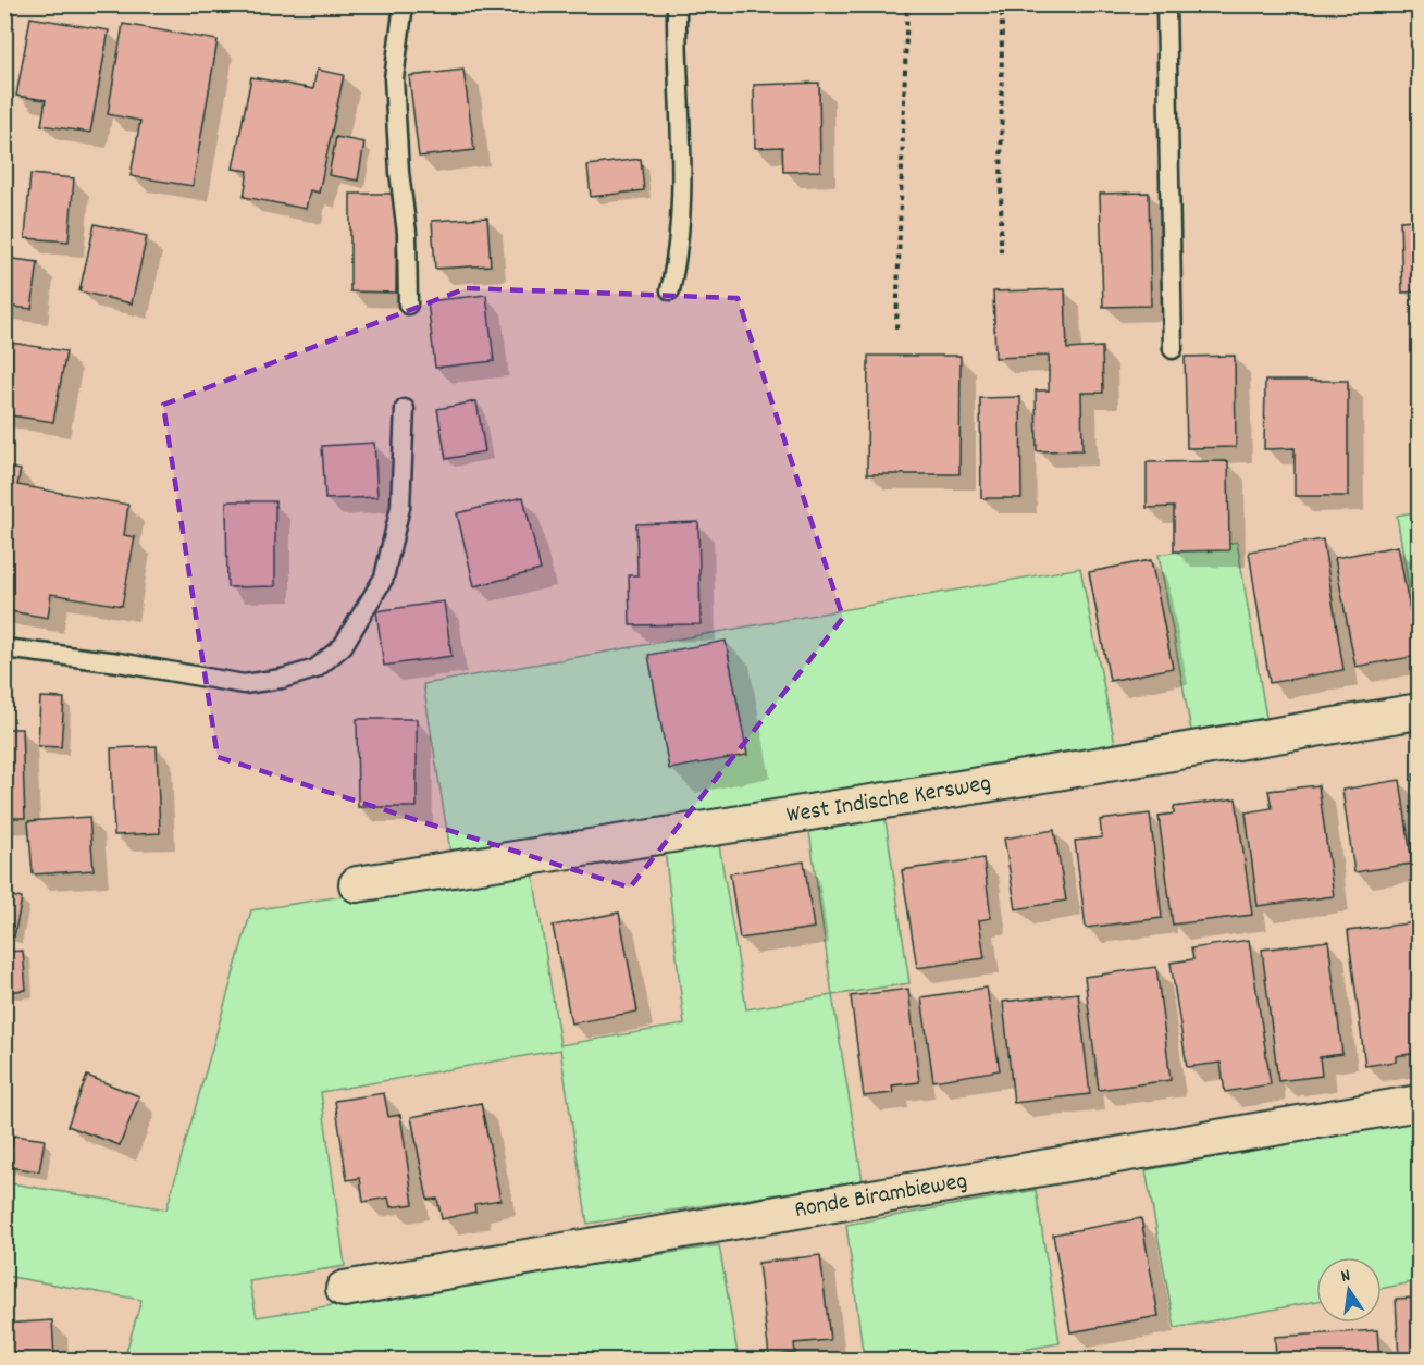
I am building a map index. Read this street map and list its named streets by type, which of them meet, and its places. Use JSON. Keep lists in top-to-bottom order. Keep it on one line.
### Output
{"streets":{"street":["West Indische Kersweg","Ronde Birambieweg"]},"north":"top"}
